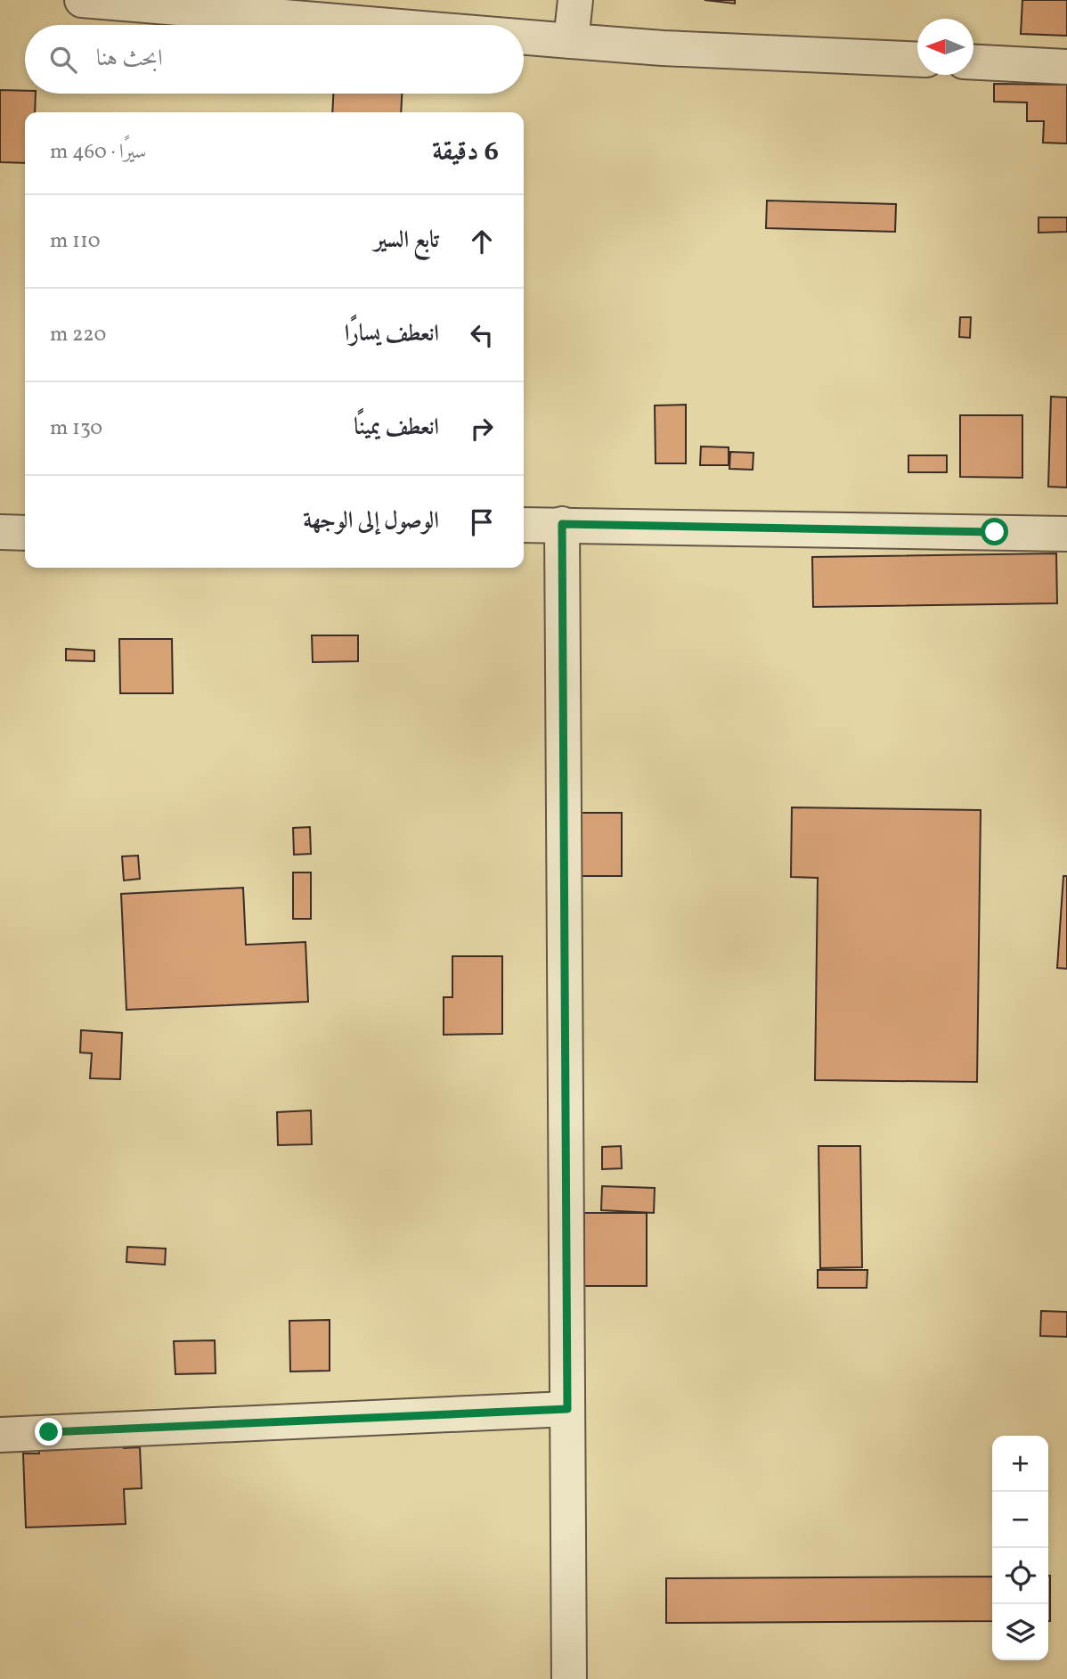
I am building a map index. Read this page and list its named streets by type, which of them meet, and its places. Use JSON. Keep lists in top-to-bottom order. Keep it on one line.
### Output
{"north":"left","page":{"search":"ابحث هنا","heading":["6 دقيقة","سيرًا · 460 m"],"list":[["تابع السير","110 m"],["انعطف يسارًا","220 m"],["انعطف يمينًا","130 m"],"الوصول إلى الوجهة"],"map_buttons":["+","−"]}}
